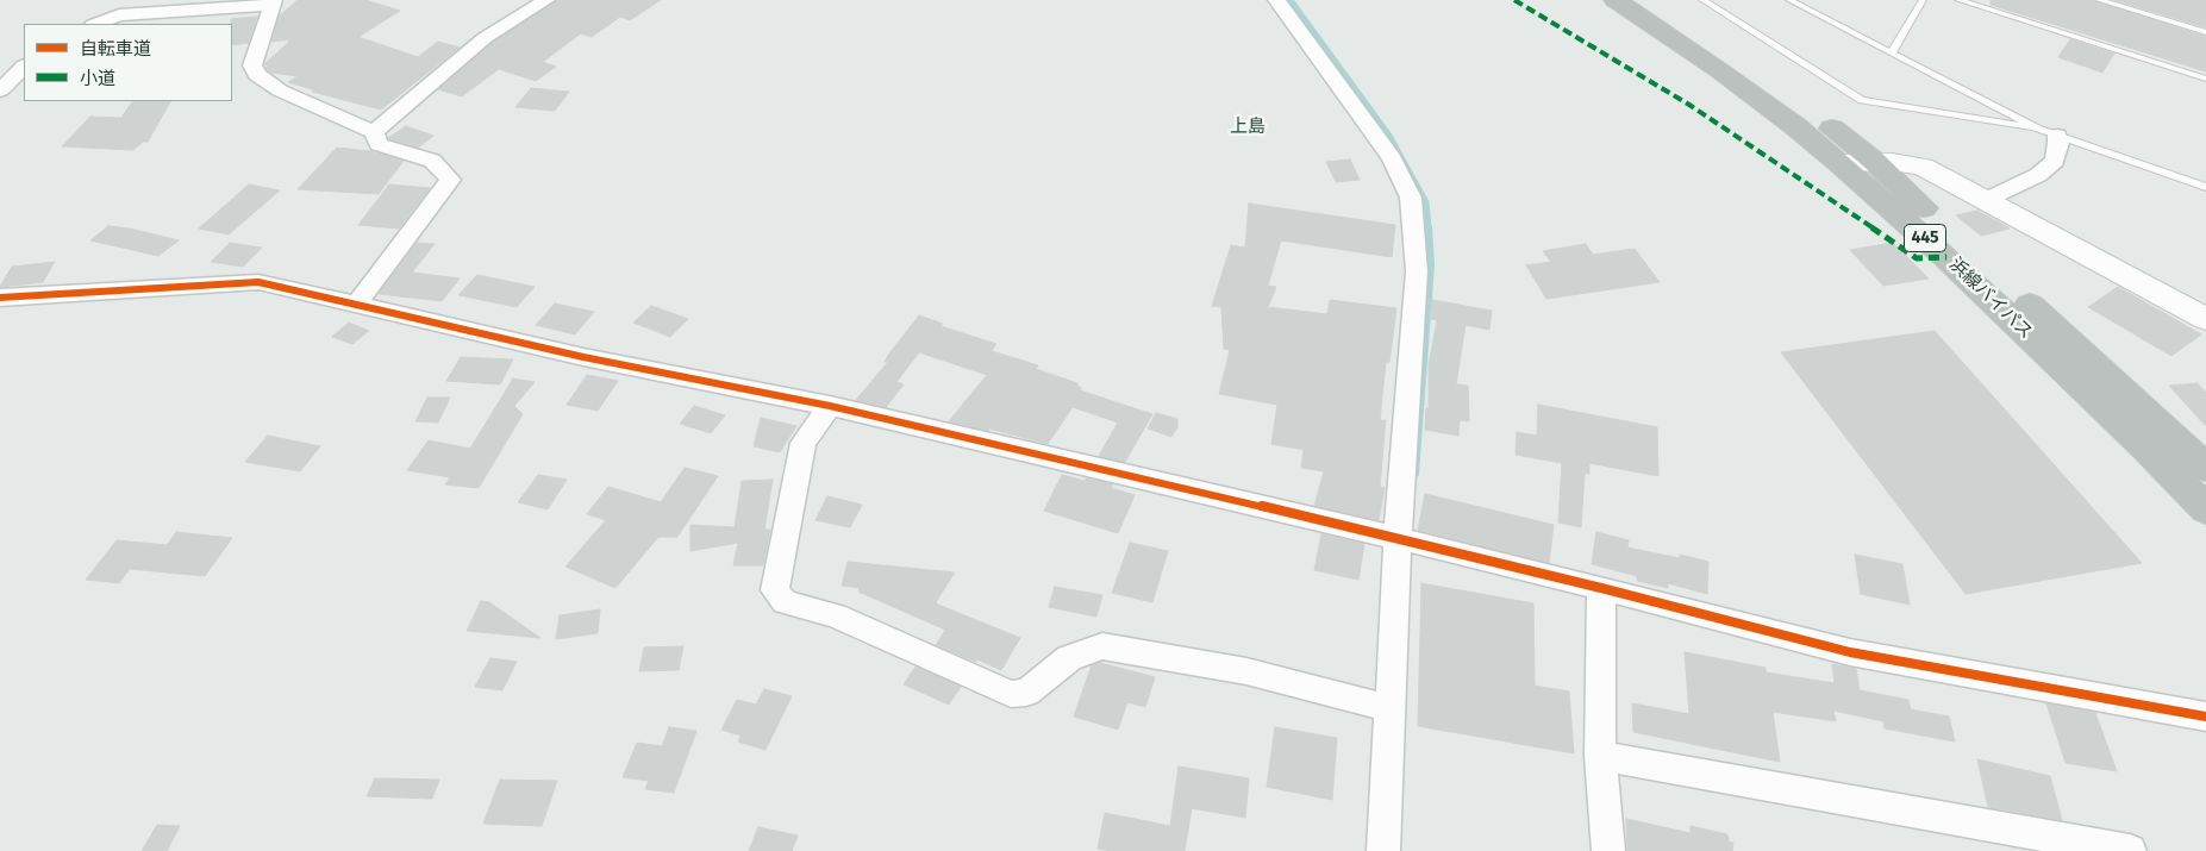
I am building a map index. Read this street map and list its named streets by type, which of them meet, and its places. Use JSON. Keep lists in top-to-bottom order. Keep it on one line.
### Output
{"streets":{"highway":["445","浜線バイパス"]},"districts":["上島"],"legend":["自転車道","小道"]}
